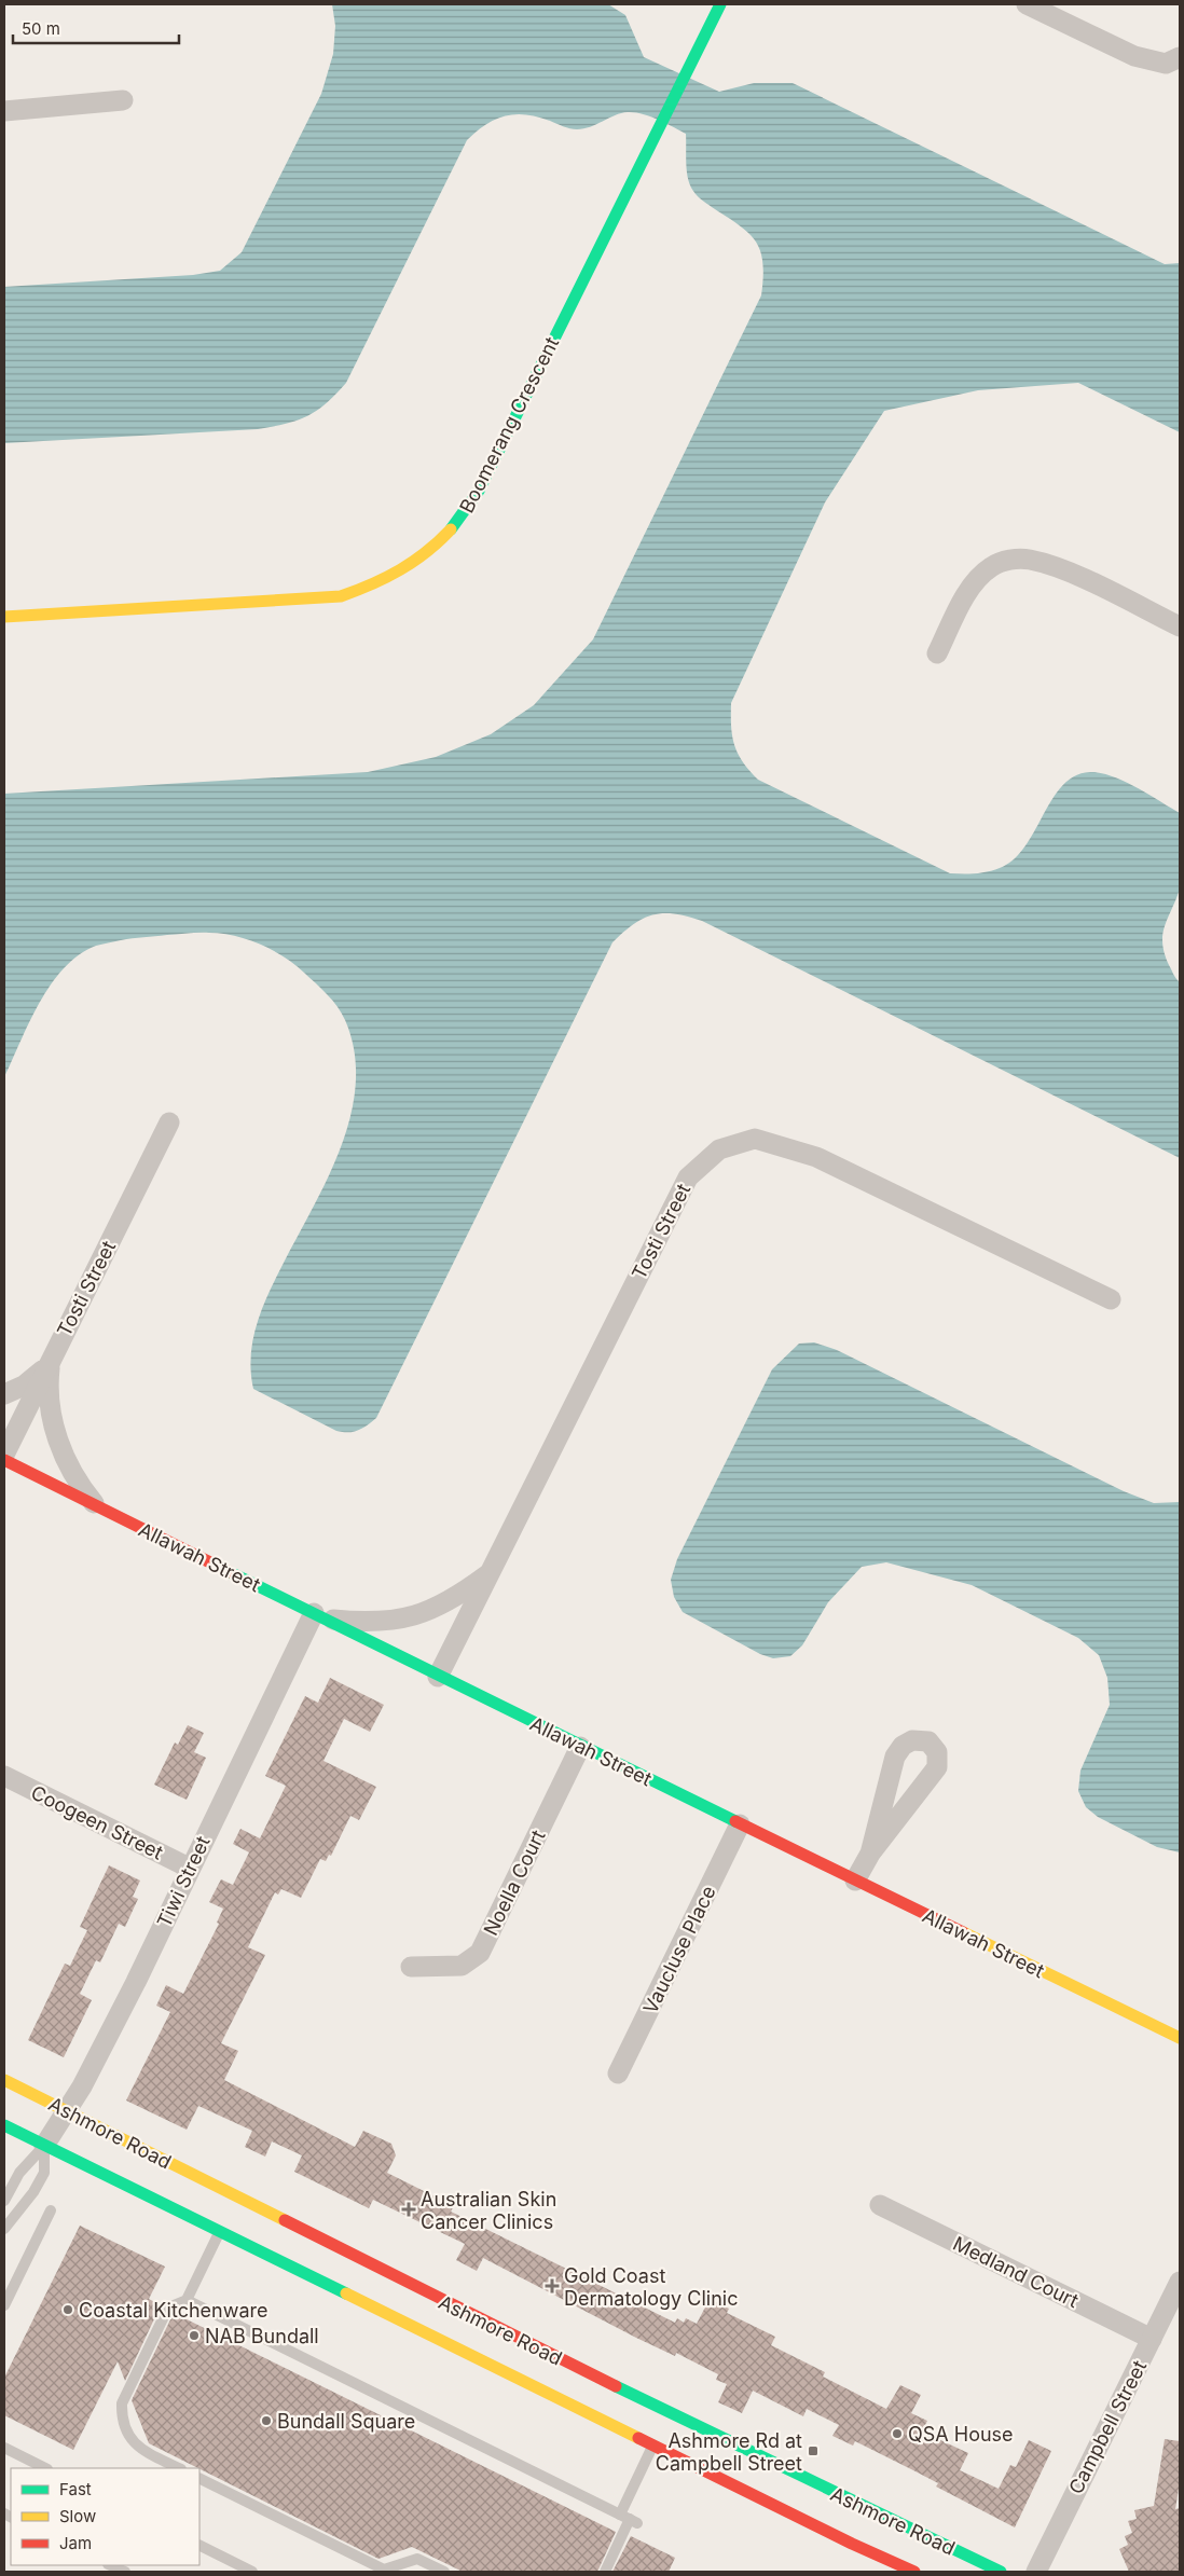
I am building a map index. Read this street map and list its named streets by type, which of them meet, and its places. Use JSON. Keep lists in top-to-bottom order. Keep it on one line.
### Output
{"streets":{"street":["Boomerang Crescent","Tosti Street","Allawah Street","Coogeen Street","Tiwi Street","Noella Court","Vaucluse Place","Ashmore Road","Medland Court","Campbell Street"]},"crossings":[["Tosti Street","Allawah Street"],["Allawah Street","Tiwi Street"],["Allawah Street","Noella Court"],["Allawah Street","Vaucluse Place"],["Coogeen Street","Tiwi Street"],["Tiwi Street","Ashmore Road"],["Medland Court","Campbell Street"]],"places":{"health":["Australian Skin Cancer Clinics","Gold Coast Dermatology Clinic"],"other":["Coastal Kitchenware","NAB Bundall","Bundall Square","QSA House"],"transit":["Ashmore Rd at Campbell Street"]},"legend":["Fast","Slow","Jam"],"scale_bar":"50 m"}
